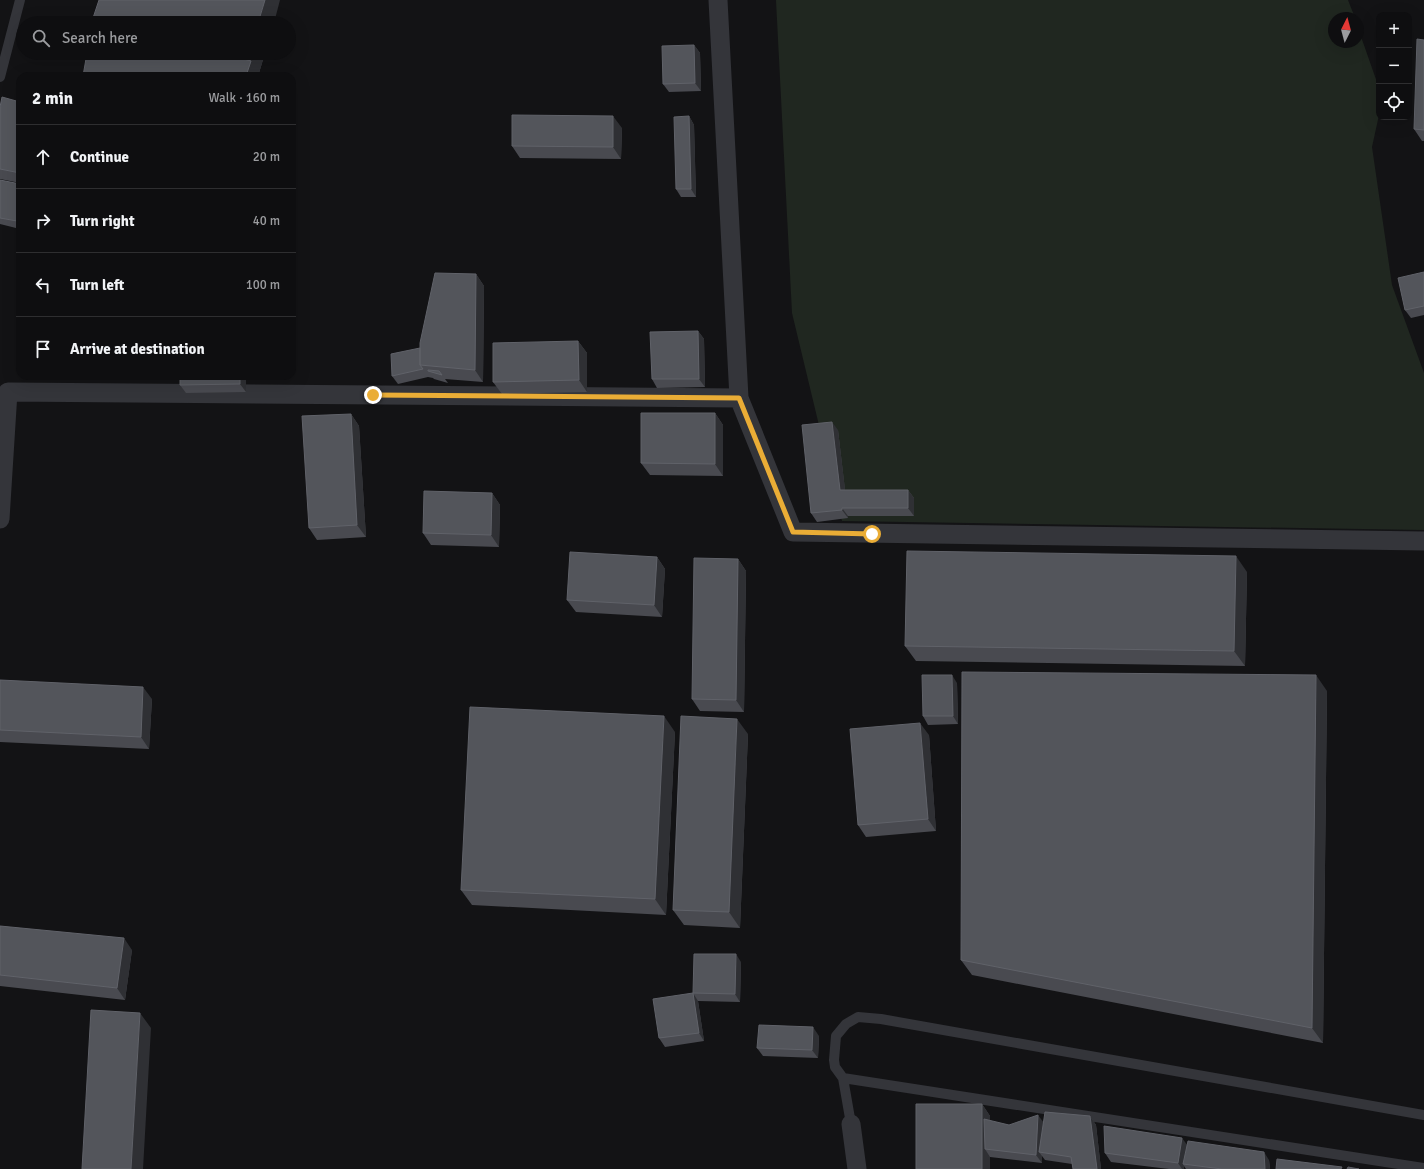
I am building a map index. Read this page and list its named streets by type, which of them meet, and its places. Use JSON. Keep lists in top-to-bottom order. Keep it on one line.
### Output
{"north":"top","page":{"map_buttons":["+","−"],"search":"Search here","heading":["2 min","Walk · 160 m"],"list":[["Continue","20 m"],["Turn right","40 m"],["Turn left","100 m"],"Arrive at destination"]}}
